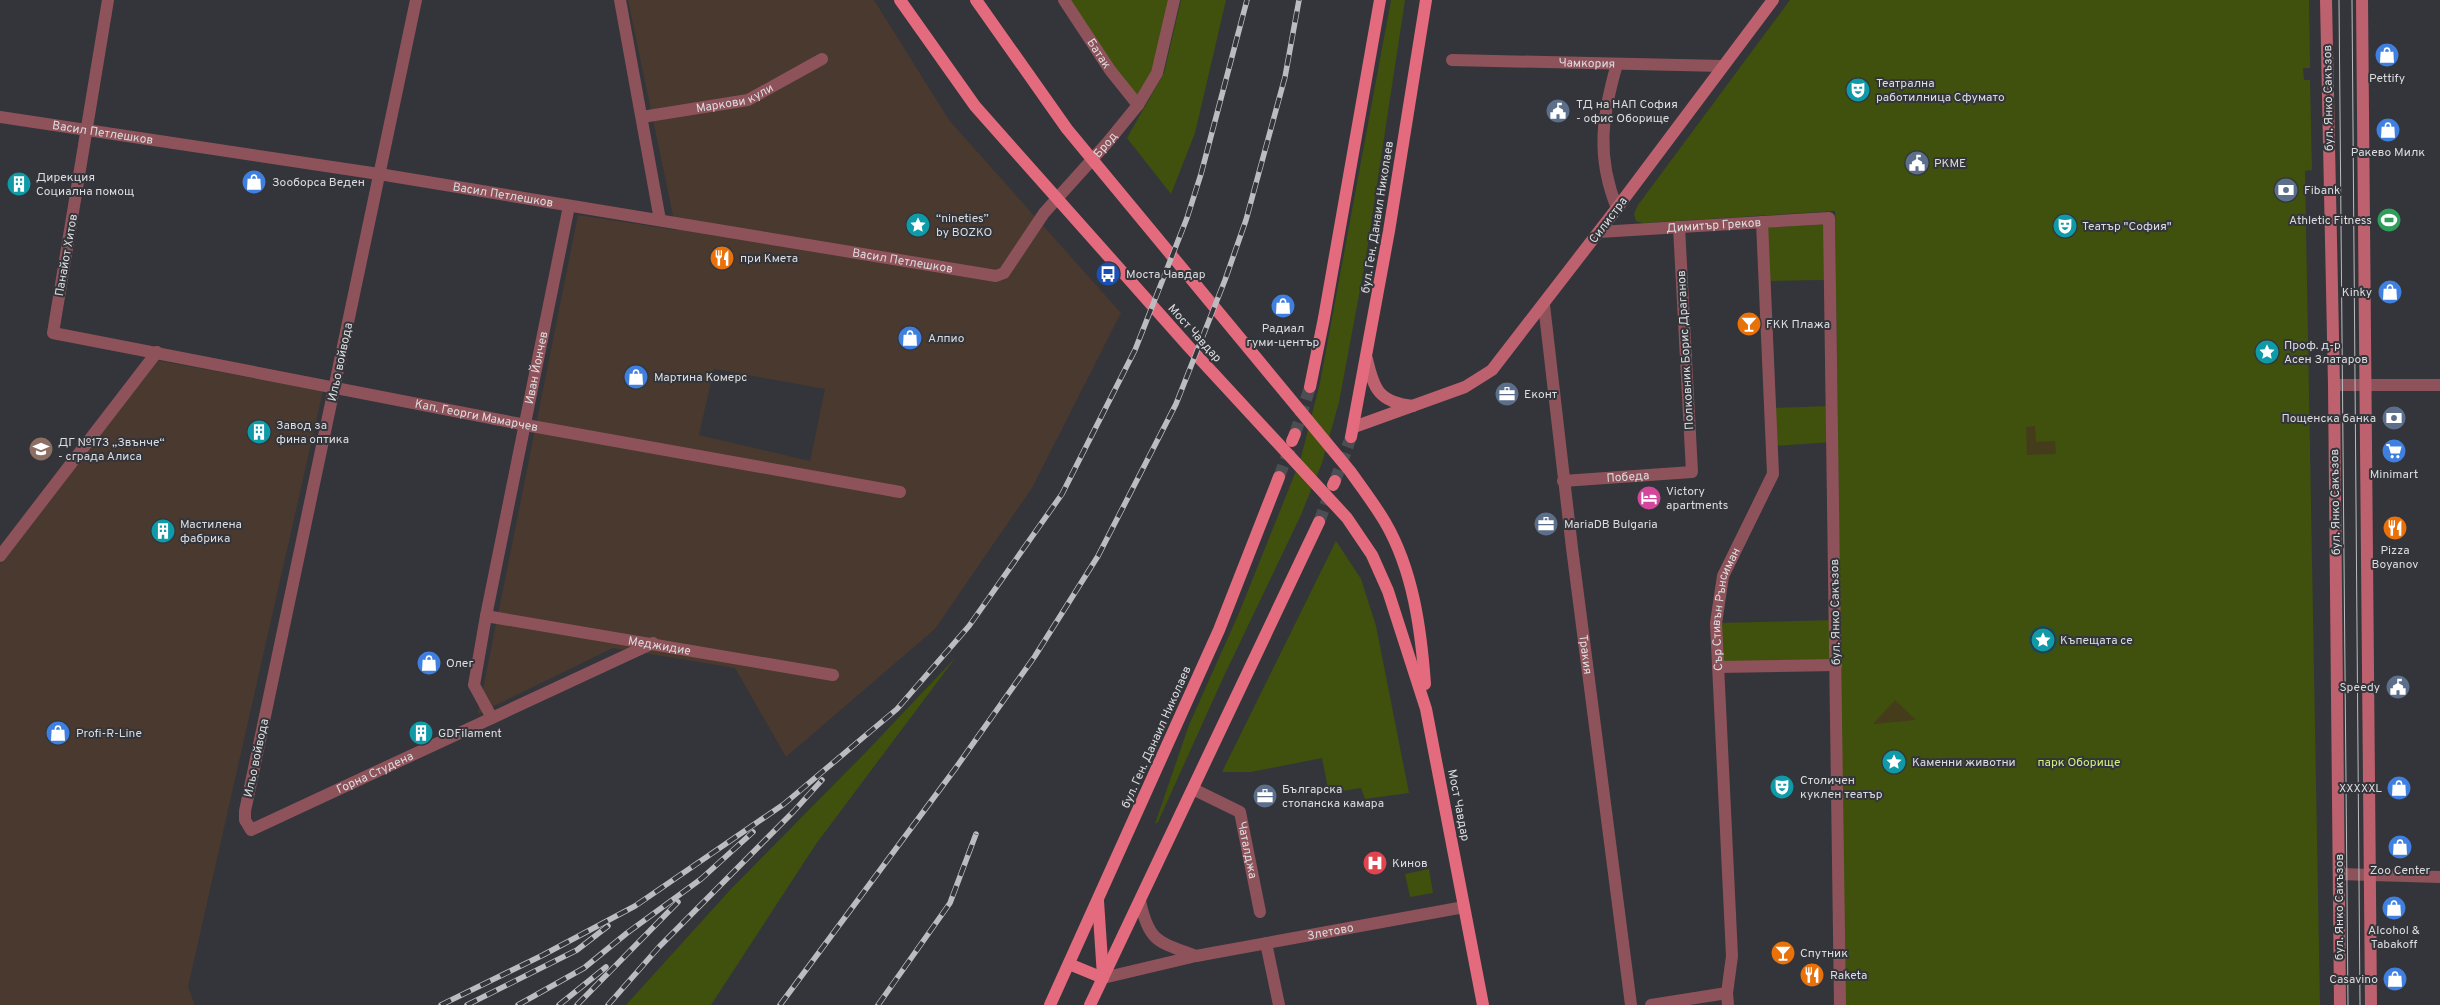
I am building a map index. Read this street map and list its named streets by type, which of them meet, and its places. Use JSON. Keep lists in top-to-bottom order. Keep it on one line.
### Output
{"streets":{"main road":["бул. Янко Сакъзов","бул. Ген. Данаил Николаев","Силистра","Мост Чавдар"],"street":["Батак","Чамкория","Маркови кули","Васил Петлешков","Брод","Димитър Греков","Панайот Хитов","Полковник Борис Драганов","Ильо войвода","Иван Йончев","Кап. Георги Мамарчев","Победа","Сър Стивън Рънсиман","Меджидие","Тракия","Горна Студена","Чаталджа","Злетово"]},"crossings":[["Батак","Брод"],["Чамкория","Силистра"],["бул. Янко Сакъзов","Димитър Греков"],["Васил Петлешков","Брод"],["Васил Петлешков","Панайот Хитов"],["Васил Петлешков","Ильо войвода"],["Васил Петлешков","Иван Йончев"],["бул. Ген. Данаил Николаев","Силистра"],["Силистра","Димитър Греков"],["Силистра","Тракия"],["Димитър Греков","Полковник Борис Драганов"],["Димитър Греков","Сър Стивън Рънсиман"],["Панайот Хитов","Кап. Георги Мамарчев"],["Мост Чавдар","Злетово"],["Полковник Борис Драганов","Победа"],["Ильо войвода","Кап. Георги Мамарчев"],["Ильо войвода","Горна Студена"],["Иван Йончев","Кап. Георги Мамарчев"],["Иван Йончев","Меджидие"],["Иван Йончев","Горна Студена"],["Победа","Тракия"],["Меджидие","Горна Студена"]],"parks":["парк Оборище"],"places":{"shop":["Pettify","Ракево Милк","Зооборса Веден","Kinky","Радиал гуми-център","Алпио","Мартина Комерс","Олег","Profi-R-Line","XXXXXL","Zoo Center","Alcohol & Tabakoff","Casavino"],"theatre":["Театрална работилница Сфумато","Театър \"София\"","Столичен куклен театър"],"public building":["ТД на НАП София - офис Оборище","РКМЕ","Speedy"],"building":["Дирекция Социална помощ","Завод за фина оптика","Мастилена фабрика","GDFilament"],"bank":["Fibank","Пощенска банка"],"sports":["Athletic Fitness"],"place":["“nineties” by BOZKO","Проф. д-р Асен Златаров","Къпещата се","Каменни животни"],"restaurant":["при Кмета","Pizza Boyanov","Raketa"],"bus stop":["Моста Чавдар"],"bar":["FKK Плажа","Спутник"],"office":["Еконт","MariaDB Bulgaria","Българска стопанска камара"],"school or university":["ДГ №173 „Звънче“ - сграда Алиса"],"supermarket":["Minimart"],"hotel":["Victory apartments"],"hospital":["Кинов"]}}
